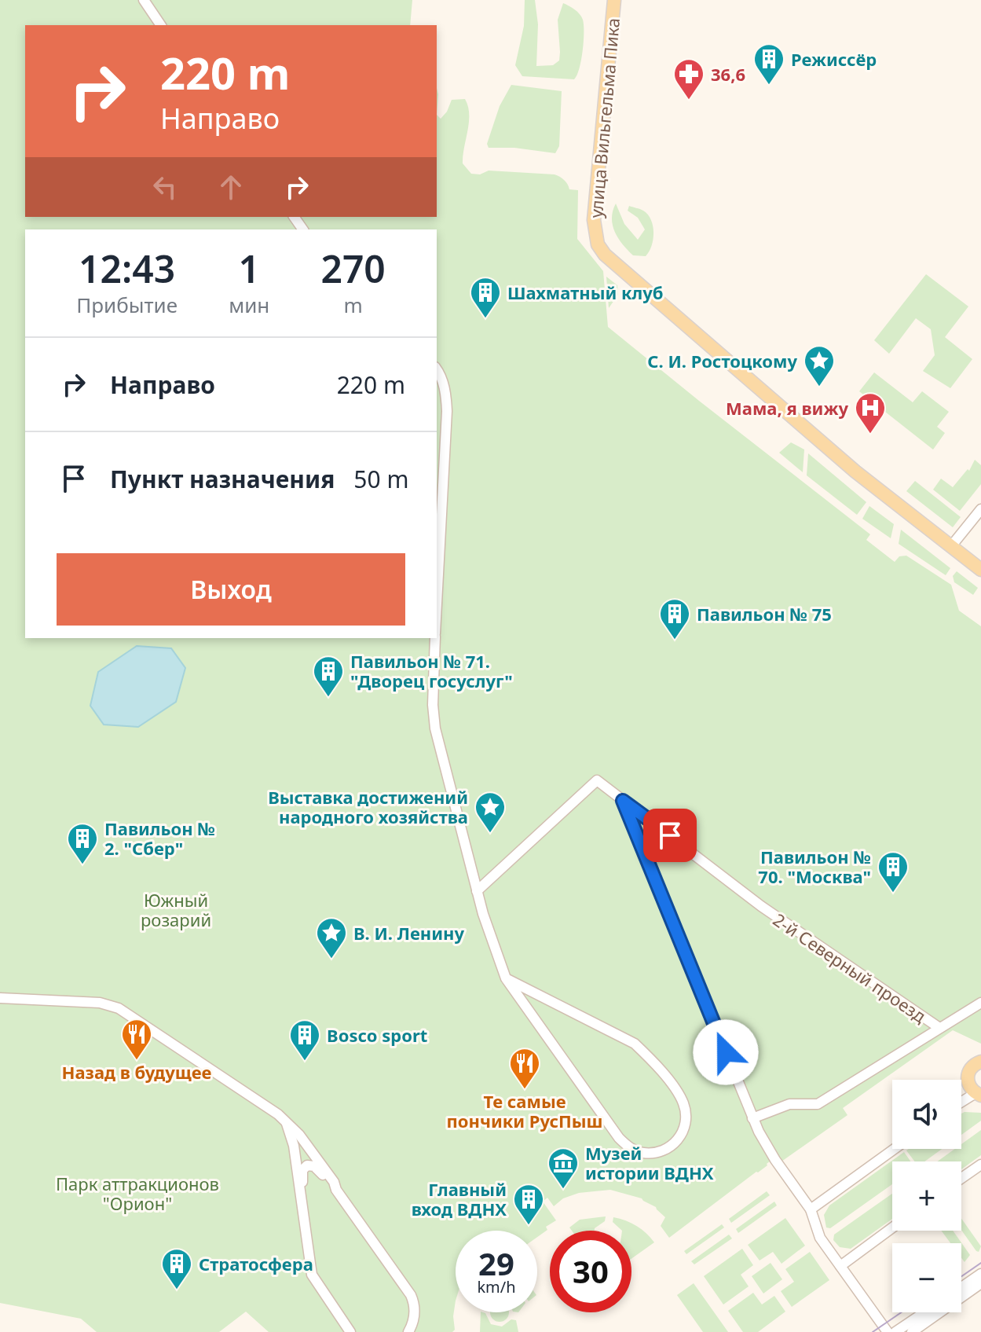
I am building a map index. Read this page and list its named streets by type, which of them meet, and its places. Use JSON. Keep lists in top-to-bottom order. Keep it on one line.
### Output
{"streets":{"main road":["улица Вильгельма Пика"],"street":["2-й Северный проезд"]},"parks":["Южный розарий","Парк аттракционов \"Орион\""],"places":{"building":["Режиссёр","Шахматный клуб","Павильон № 75","Павильон № 71. \"Дворец госуслуг\"","Павильон № 2. \"Сбер\"","Павильон № 70. \"Москва\"","Bosco sport","Главный вход ВДНХ","Стратосфера"],"pharmacy":["36,6"],"place":["С. И. Ростоцкому","Выставка достижений народного хозяйства","В. И. Ленину"],"hospital":["Мама, я вижу"],"restaurant":["Назад в будущее","Те самые пончики РусПыш"],"museum":["Музей истории ВДНХ"]},"page":{"turn":["220 m","Направо"],"eta":["12:43","Прибытие","1","мин","270","m"],"list":[{"name":"Направо","value":"220 m"},{"name":"Пункт назначения","value":"50 m"}],"buttons":"Выход","map_buttons":["+","−"],"speed":"29 km/h","limit":"30"}}
